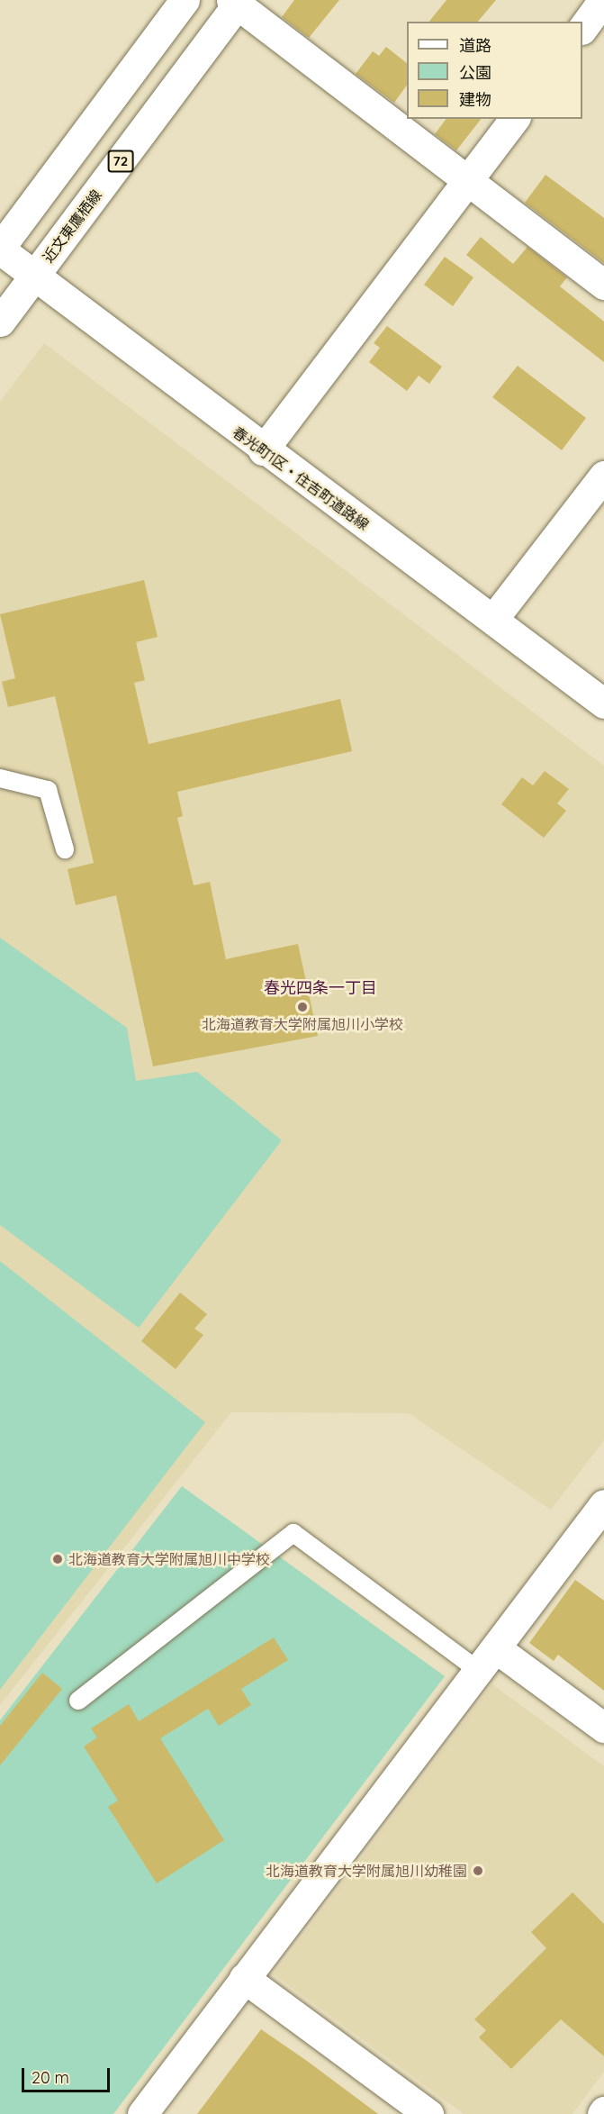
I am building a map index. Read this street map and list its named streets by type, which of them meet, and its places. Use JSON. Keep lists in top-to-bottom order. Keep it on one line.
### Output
{"streets":{"street":["72","近文東鷹栖線","春光町1区・住吉町道路線"]},"crossings":[["近文東鷹栖線","春光町1区・住吉町道路線"]],"districts":["春光四条一丁目"],"places":["北海道教育大学附属旭川小学校","北海道教育大学附属旭川中学校","北海道教育大学附属旭川幼稚園"],"legend":["道路","公園","建物"],"scale_bar":"20 m"}
